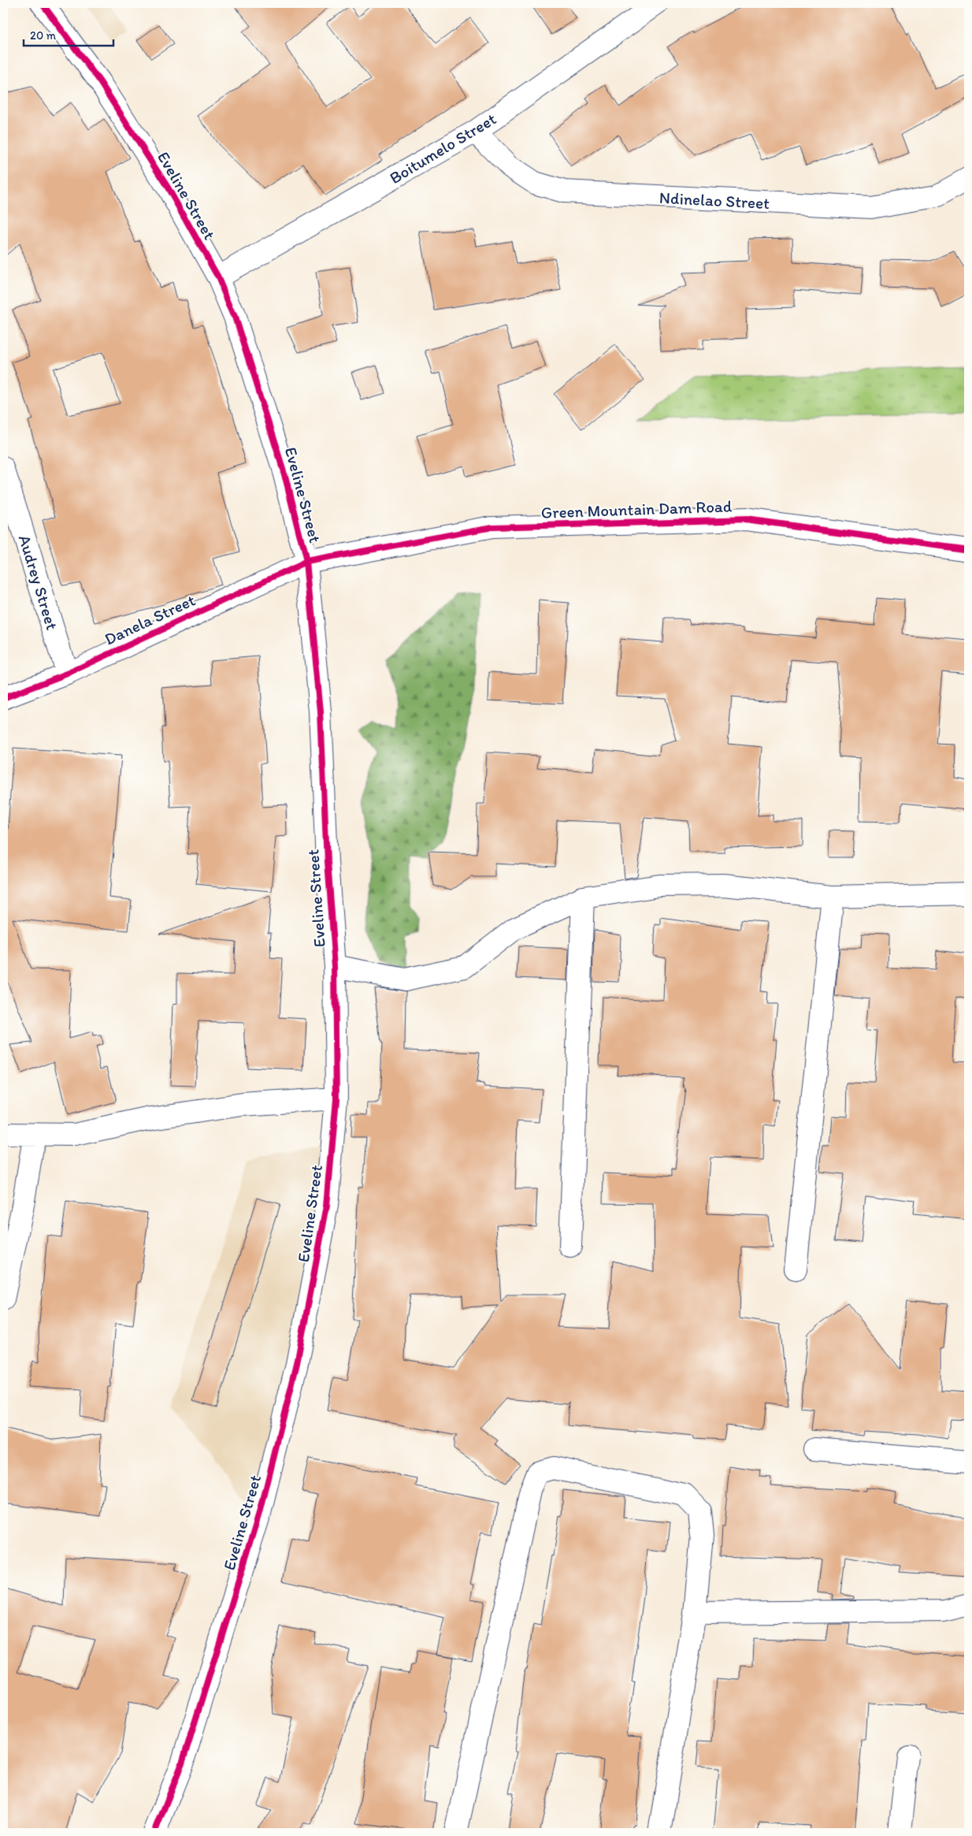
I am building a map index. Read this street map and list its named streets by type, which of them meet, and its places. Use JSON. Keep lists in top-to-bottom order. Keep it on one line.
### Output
{"streets":{"street":["Boitumelo Street","Eveline Street","Ndinelao Street","Green Mountain Dam Road","Audrey Street","Danela Street"]},"crossings":[["Boitumelo Street","Eveline Street"],["Boitumelo Street","Ndinelao Street"],["Eveline Street","Green Mountain Dam Road"],["Eveline Street","Danela Street"],["Green Mountain Dam Road","Danela Street"],["Audrey Street","Danela Street"]],"scale_bar":"20 m"}
